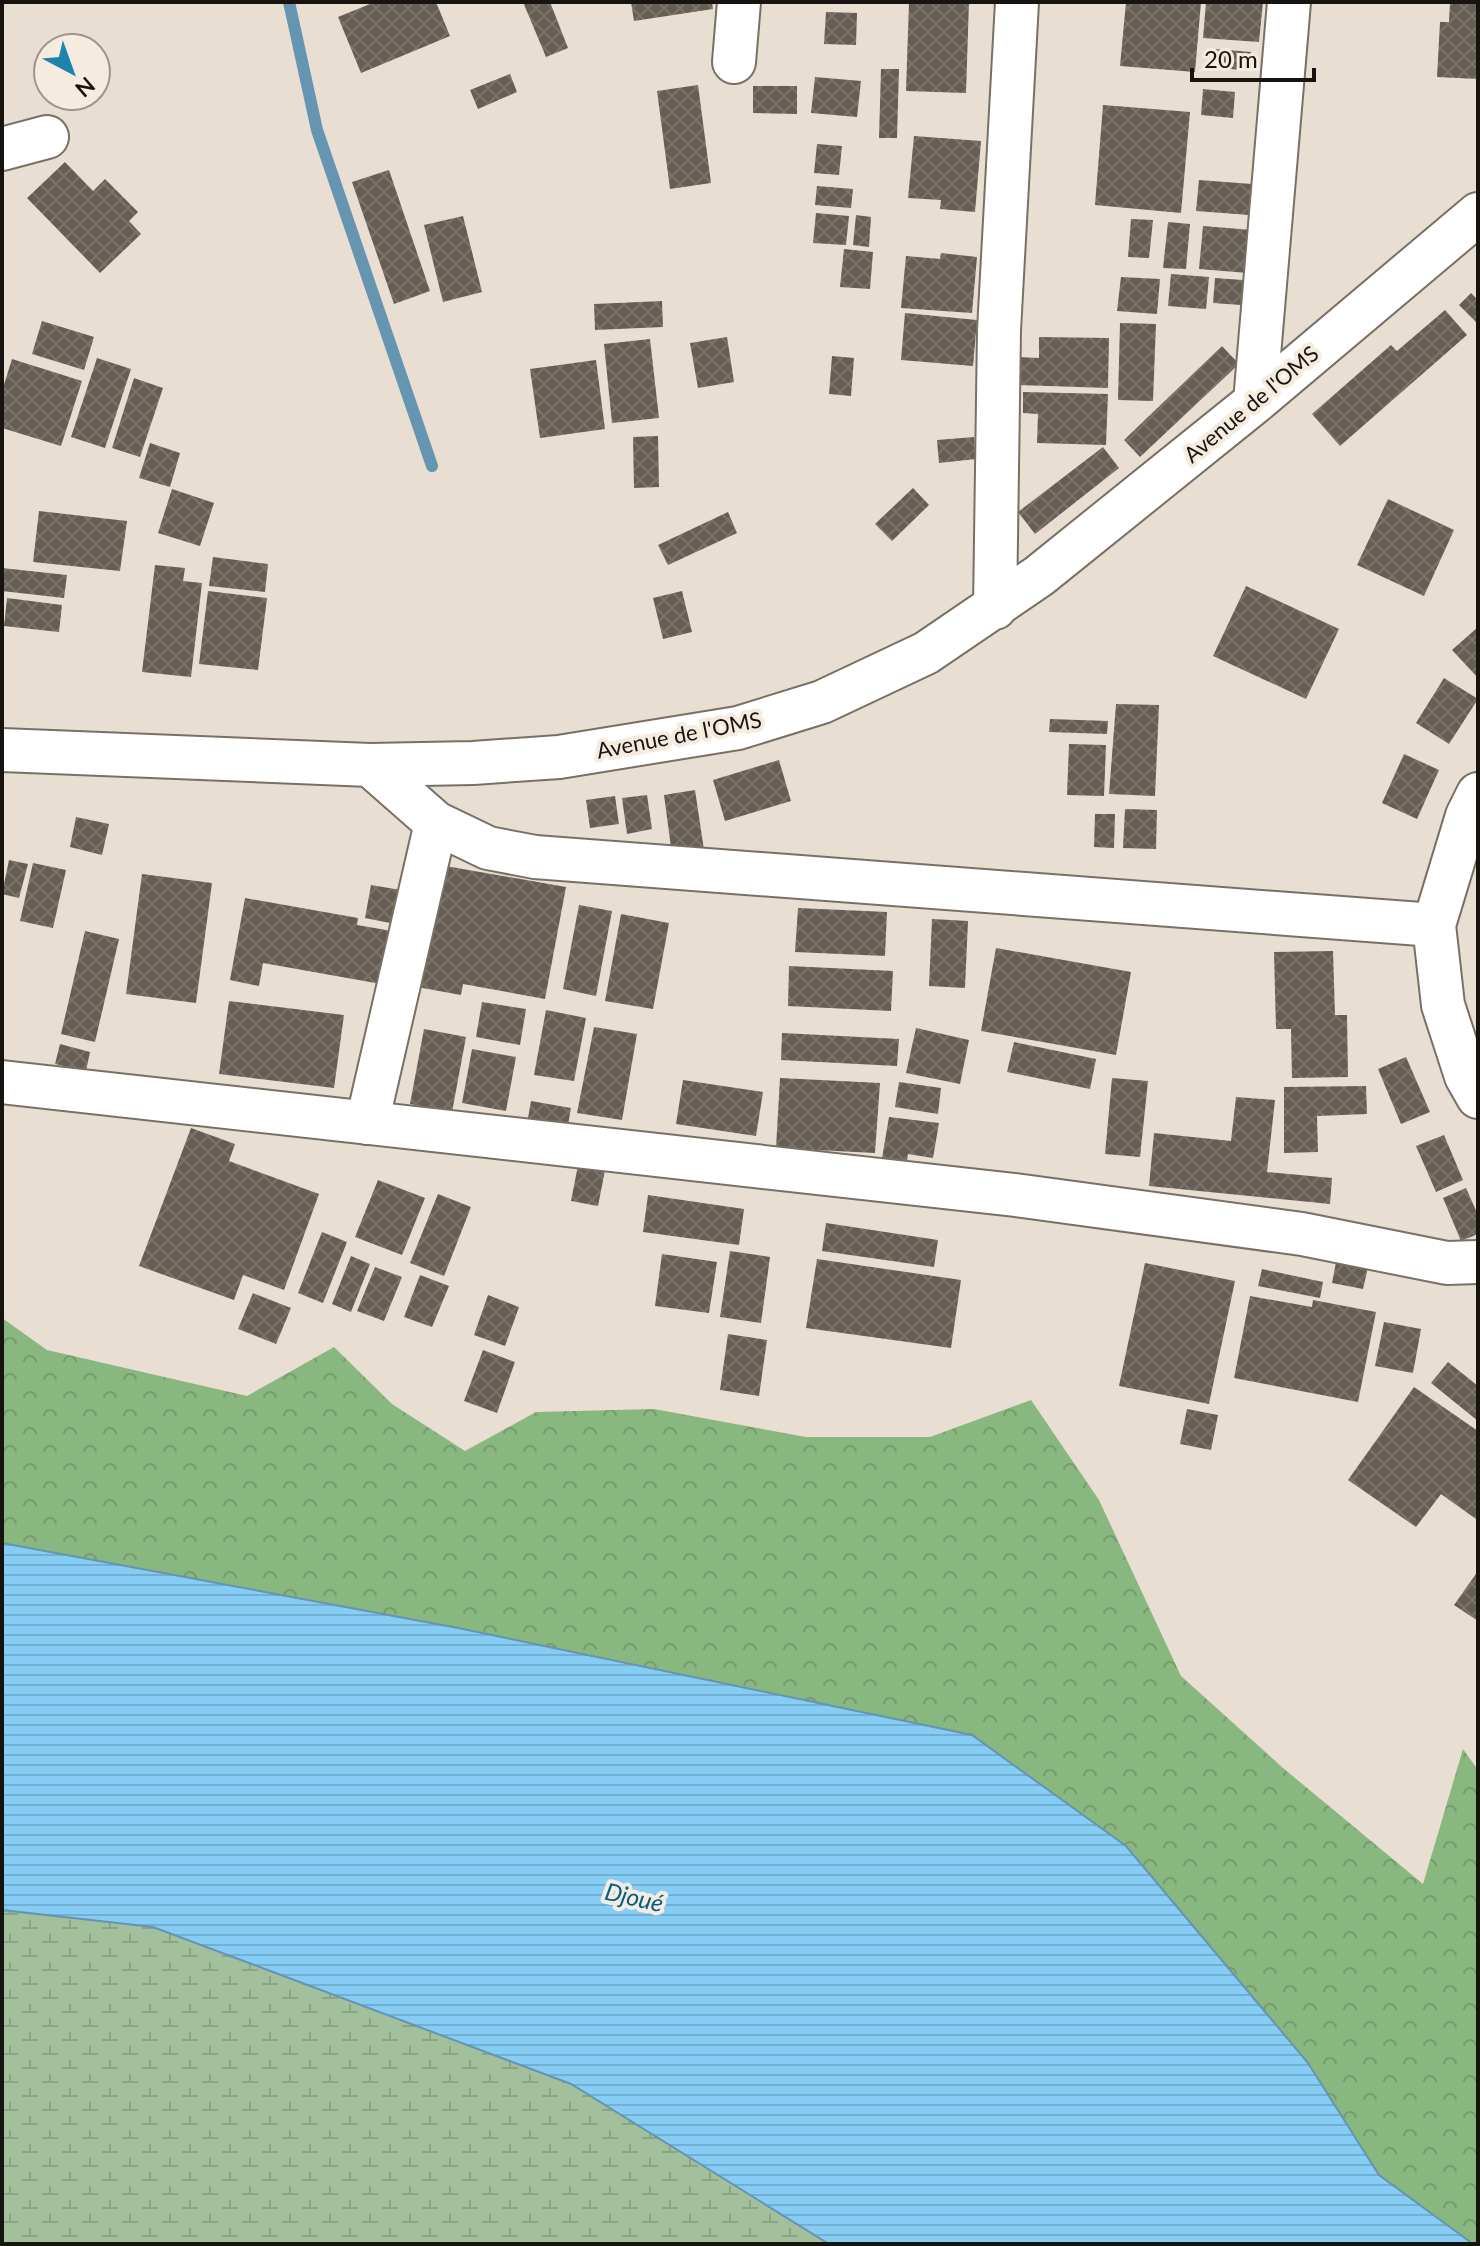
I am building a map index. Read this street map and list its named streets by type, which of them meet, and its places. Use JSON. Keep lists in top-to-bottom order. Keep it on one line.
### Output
{"streets":{"street":["Avenue de l'OMS"]},"water":["Djoué"],"scale_bar":"20 m","north":"bottom right"}
